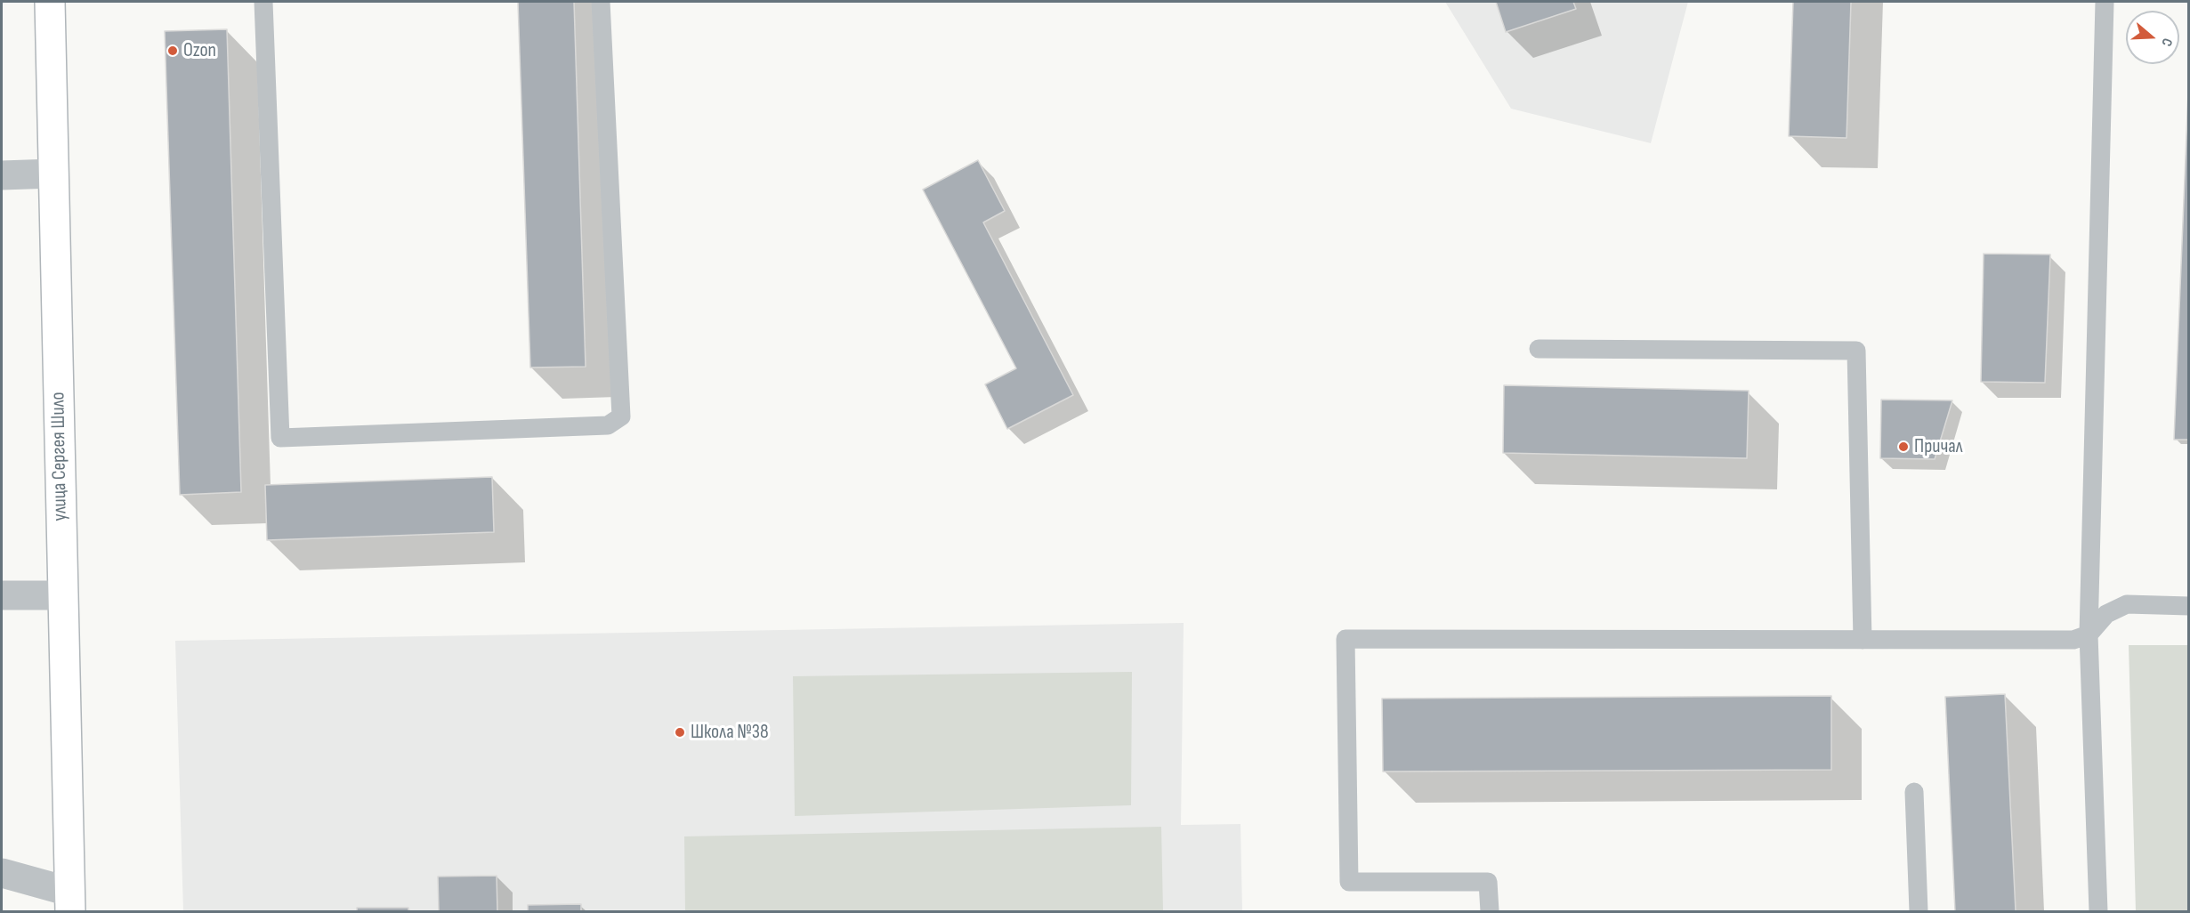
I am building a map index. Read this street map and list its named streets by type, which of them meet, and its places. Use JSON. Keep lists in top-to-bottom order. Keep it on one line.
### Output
{"streets":{"street":["улица Сергея Шило"]},"places":["Ozon","Причал","Школа №38"],"north":"right"}
